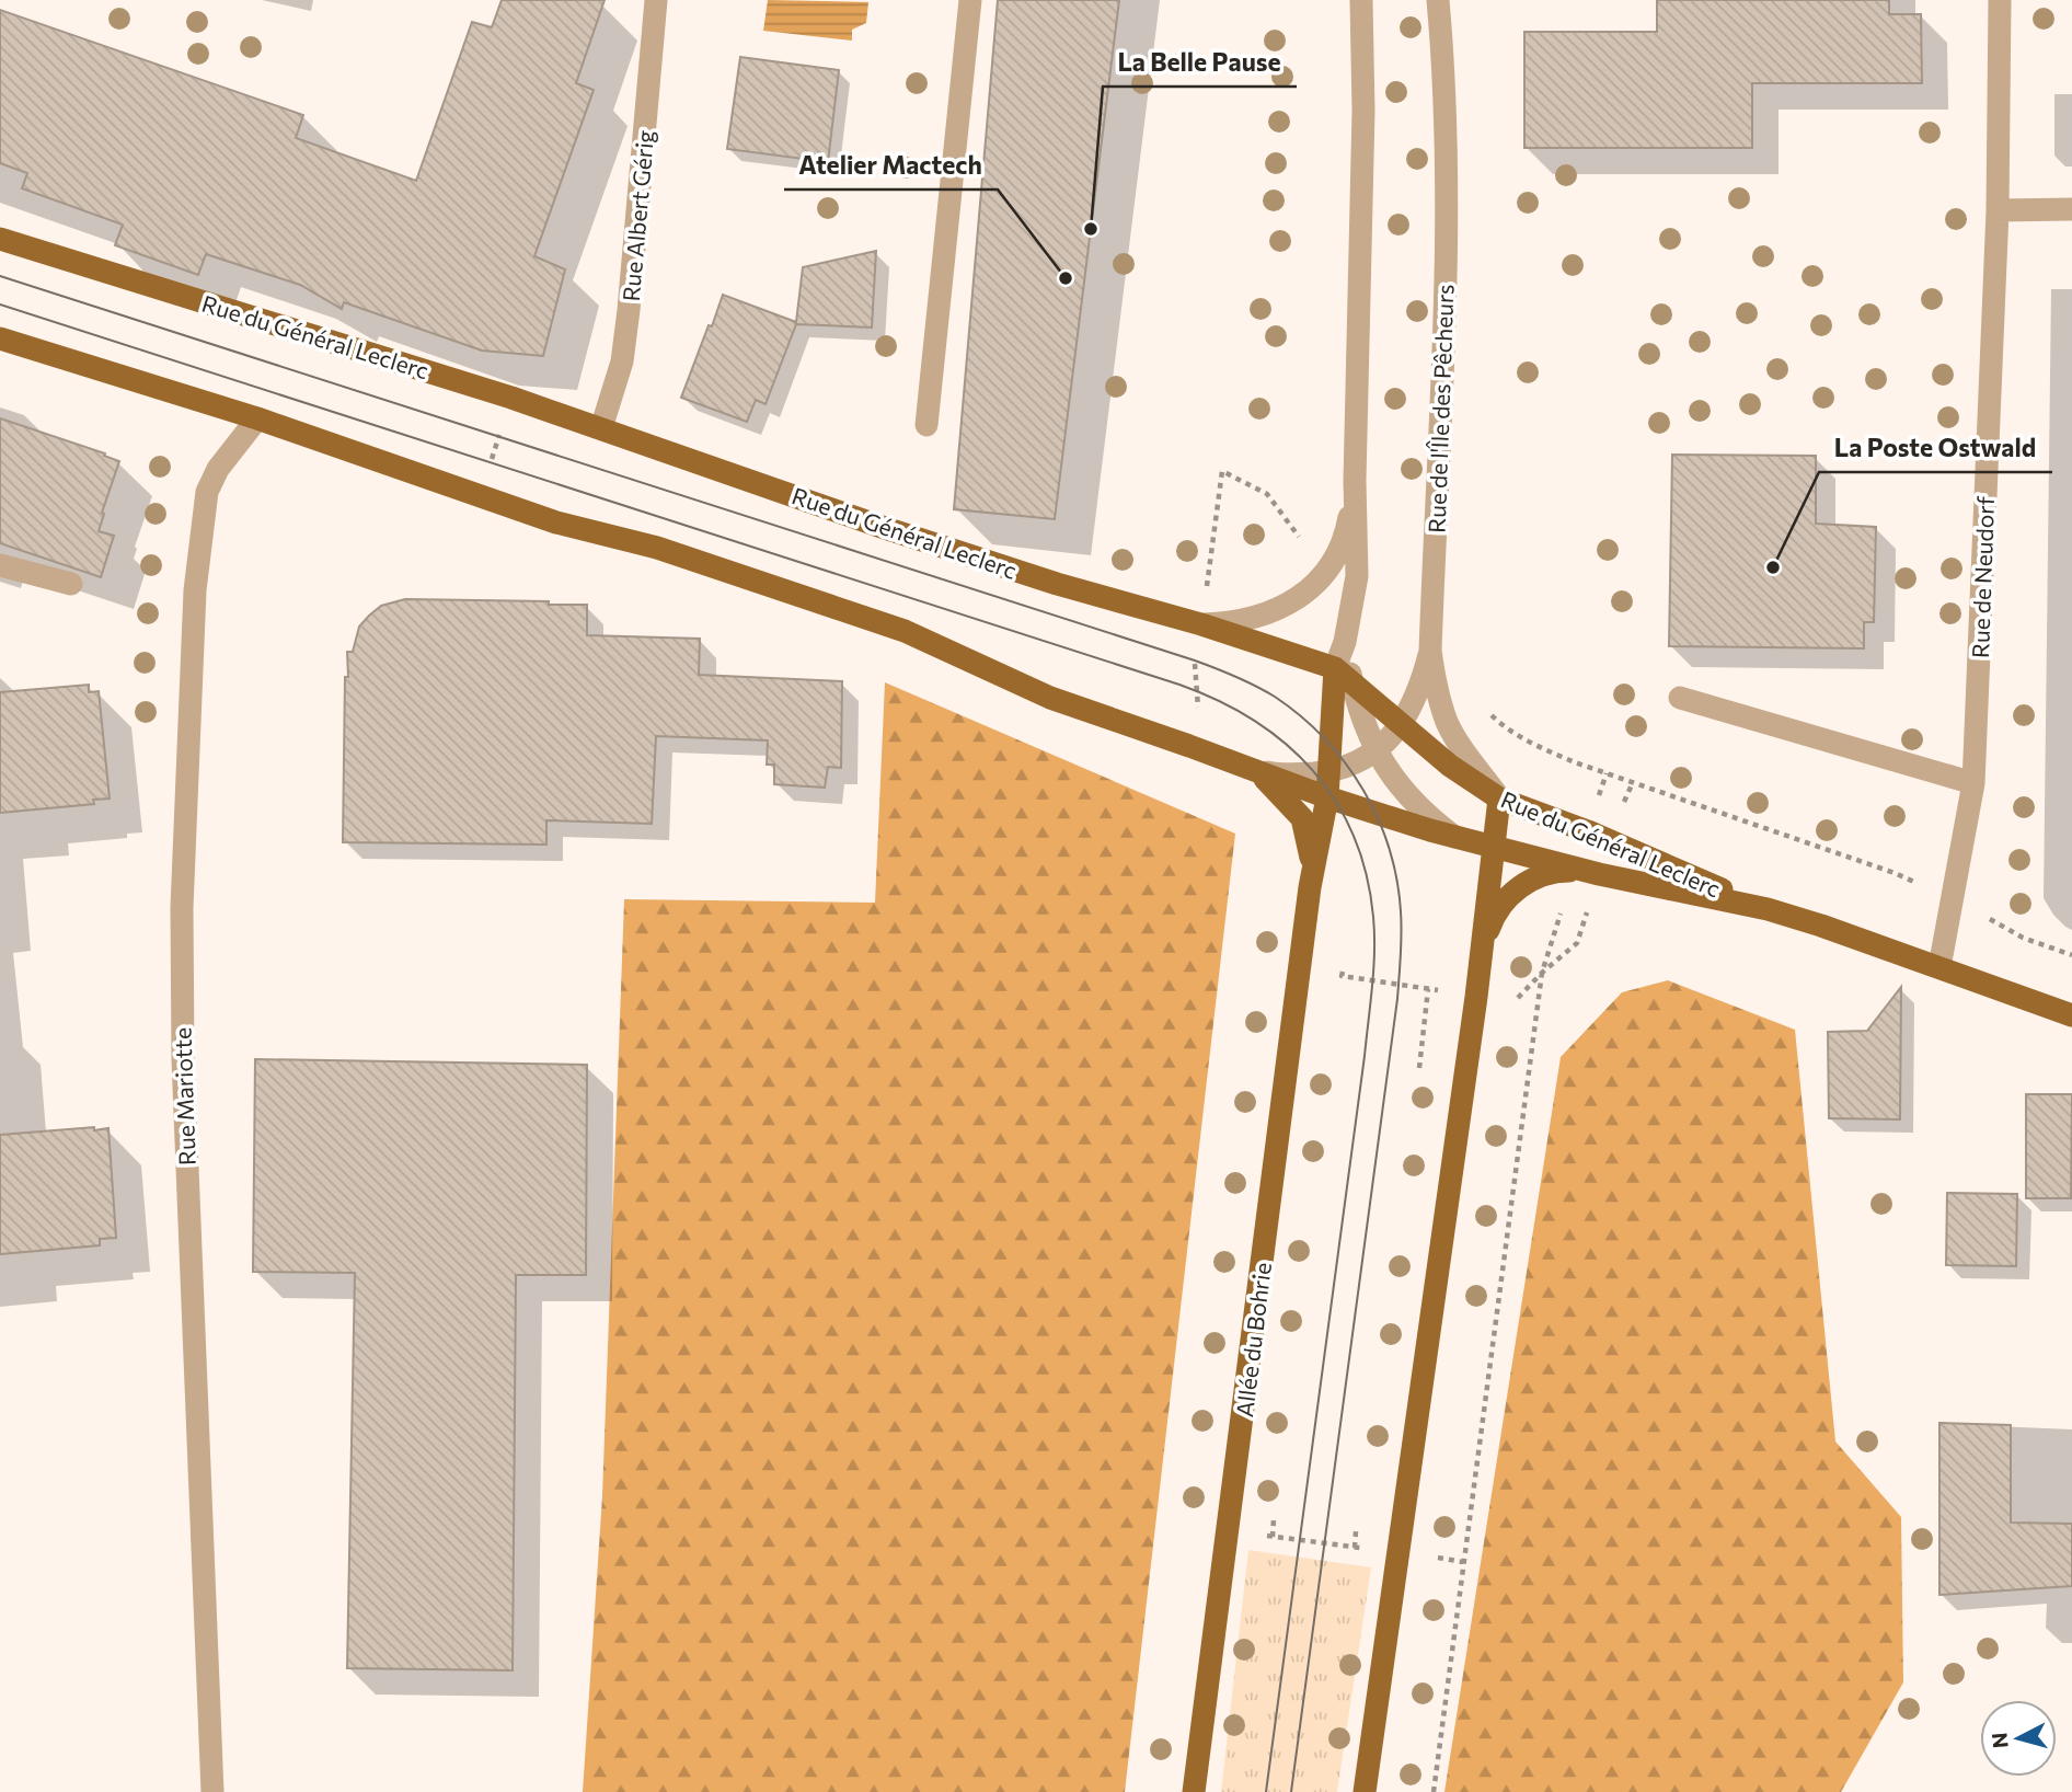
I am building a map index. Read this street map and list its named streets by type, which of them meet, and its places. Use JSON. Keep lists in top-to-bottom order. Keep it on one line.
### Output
{"streets":{"main road":["Rue du Général Leclerc","Allée du Bohrie"],"street":["Rue Albert Gérig","Rue de l'Île des Pêcheurs","Rue de Neudorf","Rue Mariotte"]},"crossings":[["Rue Albert Gérig","Rue du Général Leclerc"],["Rue du Général Leclerc","Rue de l'Île des Pêcheurs"],["Rue du Général Leclerc","Rue de Neudorf"],["Rue du Général Leclerc","Rue Mariotte"],["Rue du Général Leclerc","Allée du Bohrie"]],"places":["La Belle Pause","Atelier Mactech","La Poste Ostwald"],"north":"left"}
